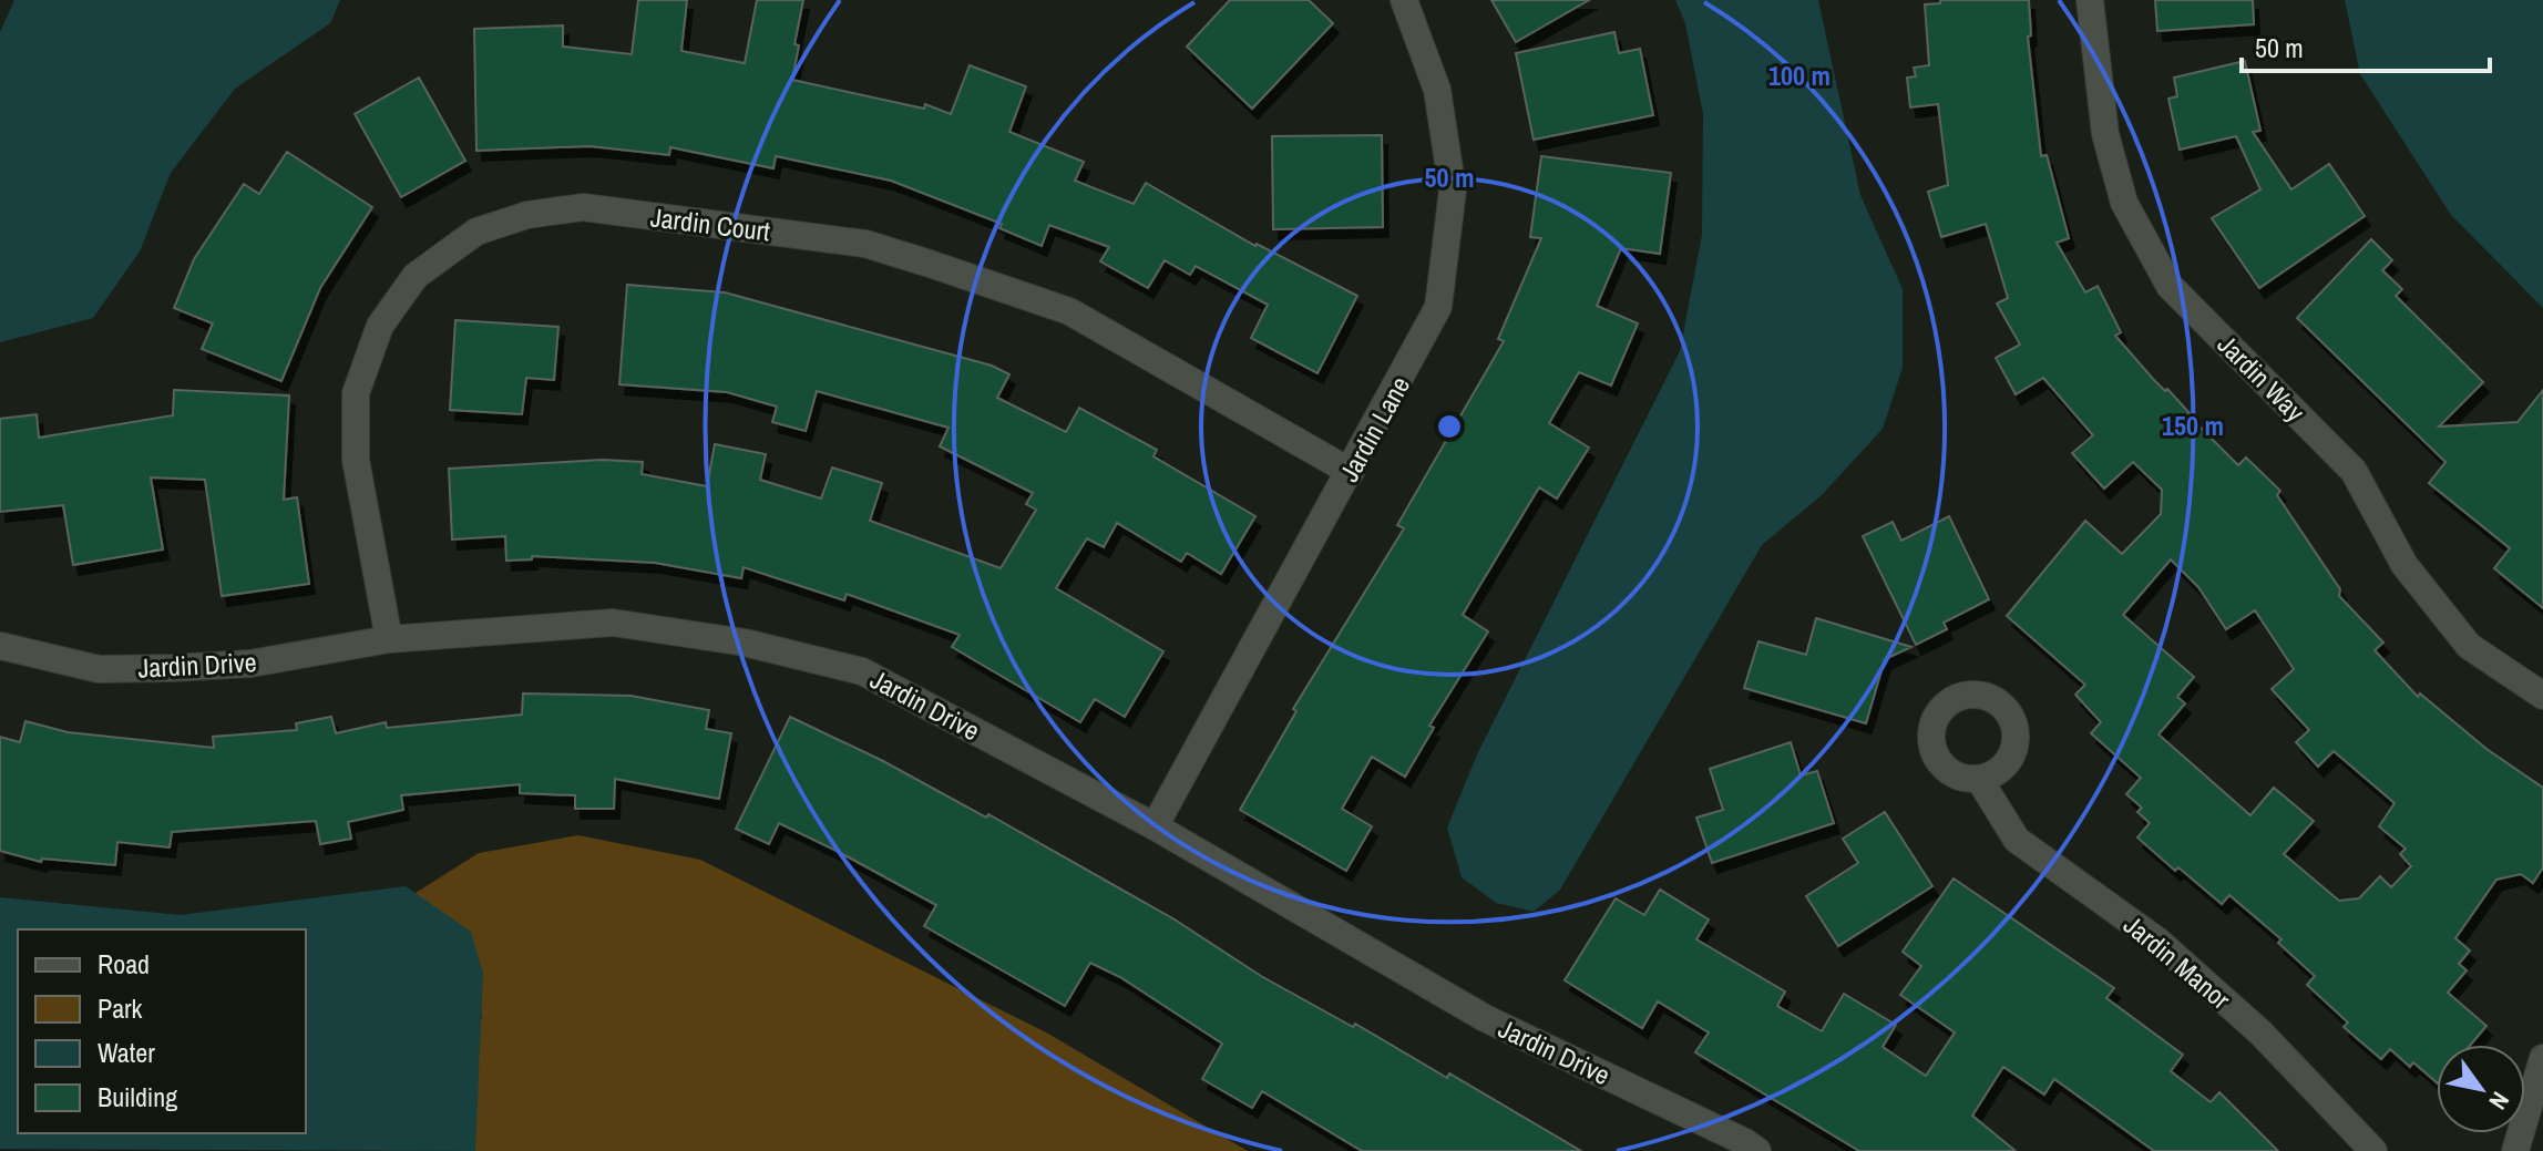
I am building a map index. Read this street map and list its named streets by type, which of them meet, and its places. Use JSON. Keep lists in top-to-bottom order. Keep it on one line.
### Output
{"streets":{"street":["Jardin Court","Jardin Way","Jardin Lane","Jardin Drive","Jardin Manor"]},"crossings":[["Jardin Court","Jardin Lane"],["Jardin Court","Jardin Drive"],["Jardin Lane","Jardin Drive"]],"legend":["Road","Park","Water","Building"],"scale_bar":"50 m","north":"bottom right","rings":["100 m","50 m","150 m"]}
